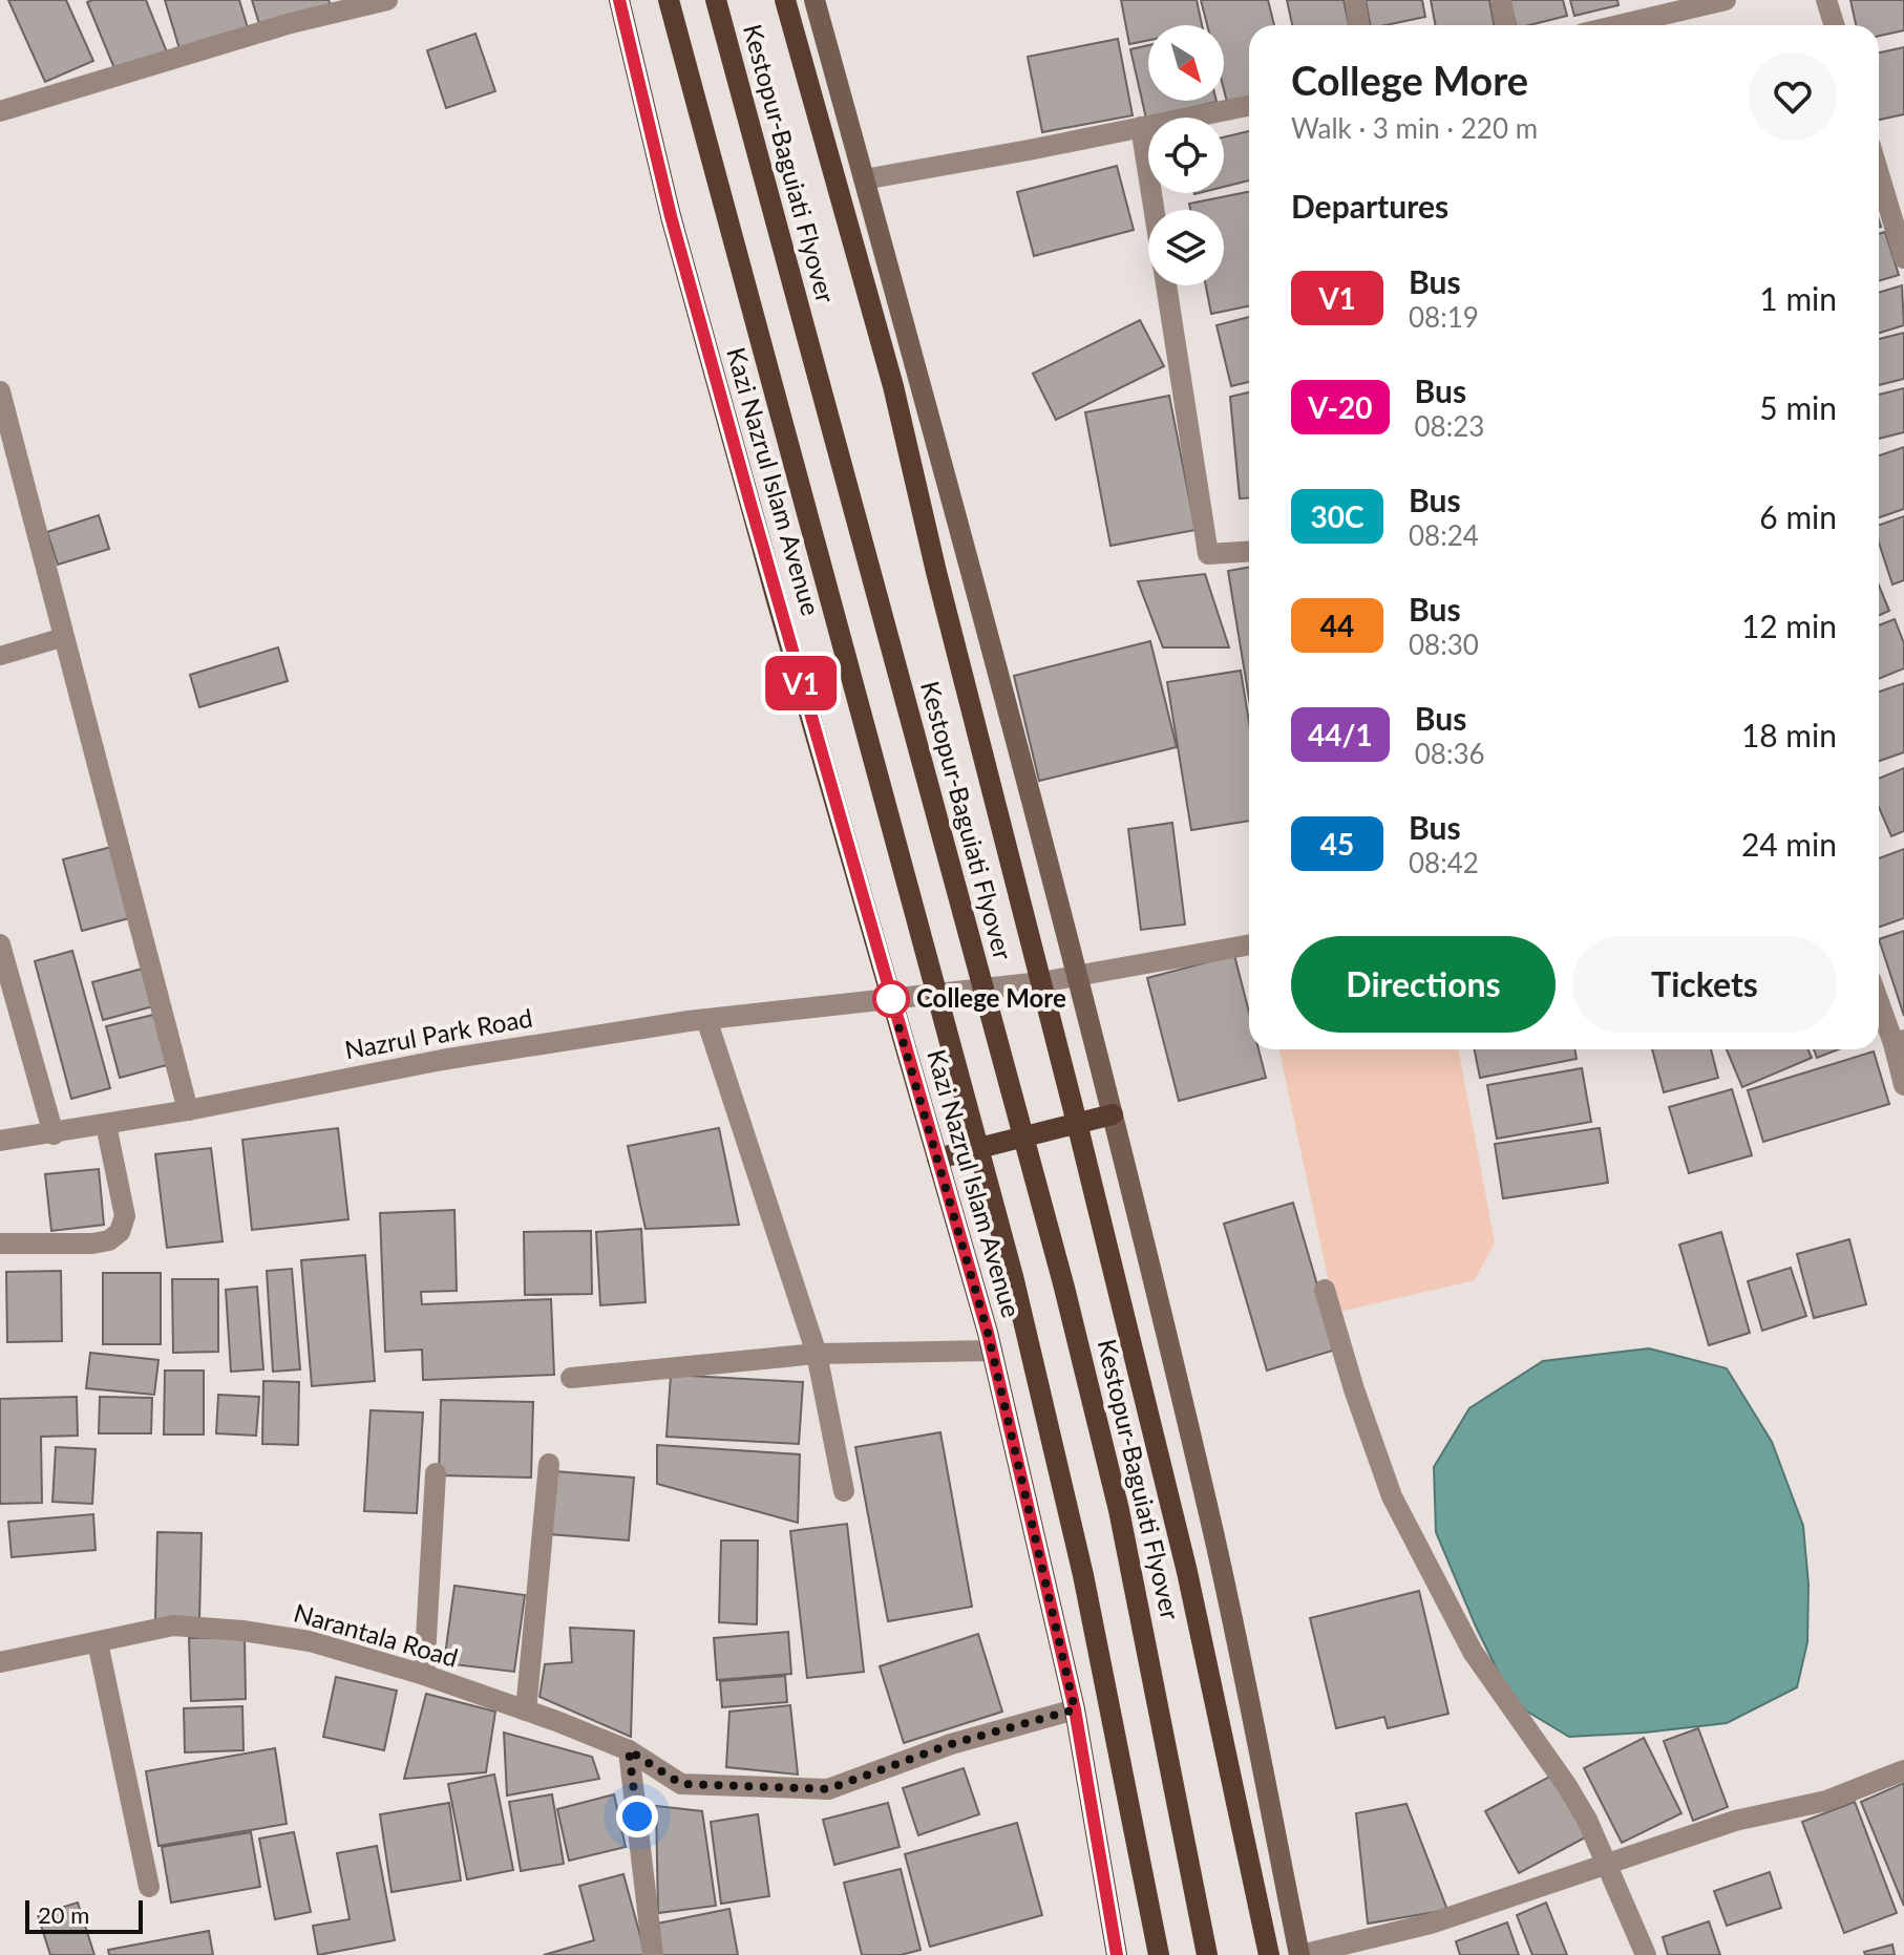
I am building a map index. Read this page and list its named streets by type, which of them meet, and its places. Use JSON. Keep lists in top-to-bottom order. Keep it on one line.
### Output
{"streets":{"main road":["Kestopur-Baguiati Flyover","Kazi Nazrul Islam Avenue"],"street":["Nazrul Park Road","Narantala Road"]},"crossings":[["Kazi Nazrul Islam Avenue","Nazrul Park Road"],["Kazi Nazrul Islam Avenue","Narantala Road"]],"places":["College More"],"lines":["bus line V1"],"scale_bar":"20 m","north":"bottom right","page":{"on_map":"V1","heading":[["College More","Walk · 3 min · 220 m"],"Departures"],"list":[{"mark":"V1","name":"Bus","note":"08:19","value":"1 min"},{"mark":"V-20","name":"Bus","note":"08:23","value":"5 min"},{"mark":"30C","name":"Bus","note":"08:24","value":"6 min"},{"mark":"44","name":"Bus","note":"08:30","value":"12 min"},{"mark":"44/1","name":"Bus","note":"08:36","value":"18 min"},{"mark":"45","name":"Bus","note":"08:42","value":"24 min"}],"buttons":["Directions","Tickets"],"scale":"20 m"}}
